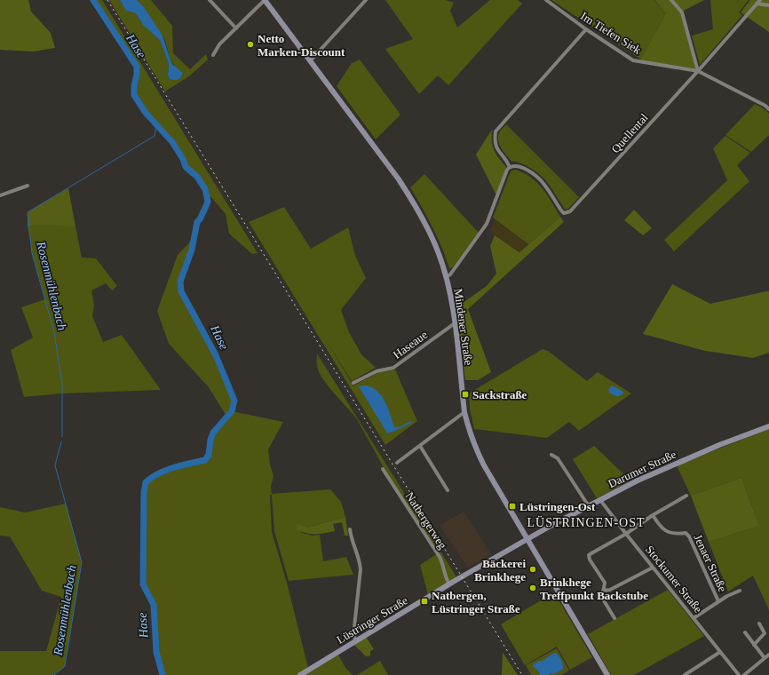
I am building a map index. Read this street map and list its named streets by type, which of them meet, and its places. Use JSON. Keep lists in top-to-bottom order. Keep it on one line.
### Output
{"streets":{"main road":["Mindener Straße","Darumer Straße","Lüstringer Straße"],"street":["Im Tiefen Siek","Quellental","Haseaue","Natbergerweg","Jenaer Straße","Stockumer Straße"]},"crossings":[["Im Tiefen Siek","Quellental"],["Mindener Straße","Haseaue"],["Mindener Straße","Darumer Straße"],["Mindener Straße","Lüstringer Straße"],["Darumer Straße","Stockumer Straße"],["Darumer Straße","Lüstringer Straße"],["Natbergerweg","Lüstringer Straße"]],"districts":["LÜSTRINGEN-OST"],"water":["Hase","Rosenmühlenbach"],"places":{"other":["Netto Marken-Discount","Bäckerei Brinkhege","Brinkhege Treffpunkt Backstube"],"transit":["Sackstraße","Lüstringen-Ost","Natbergen, Lüstringer Straße"]}}
